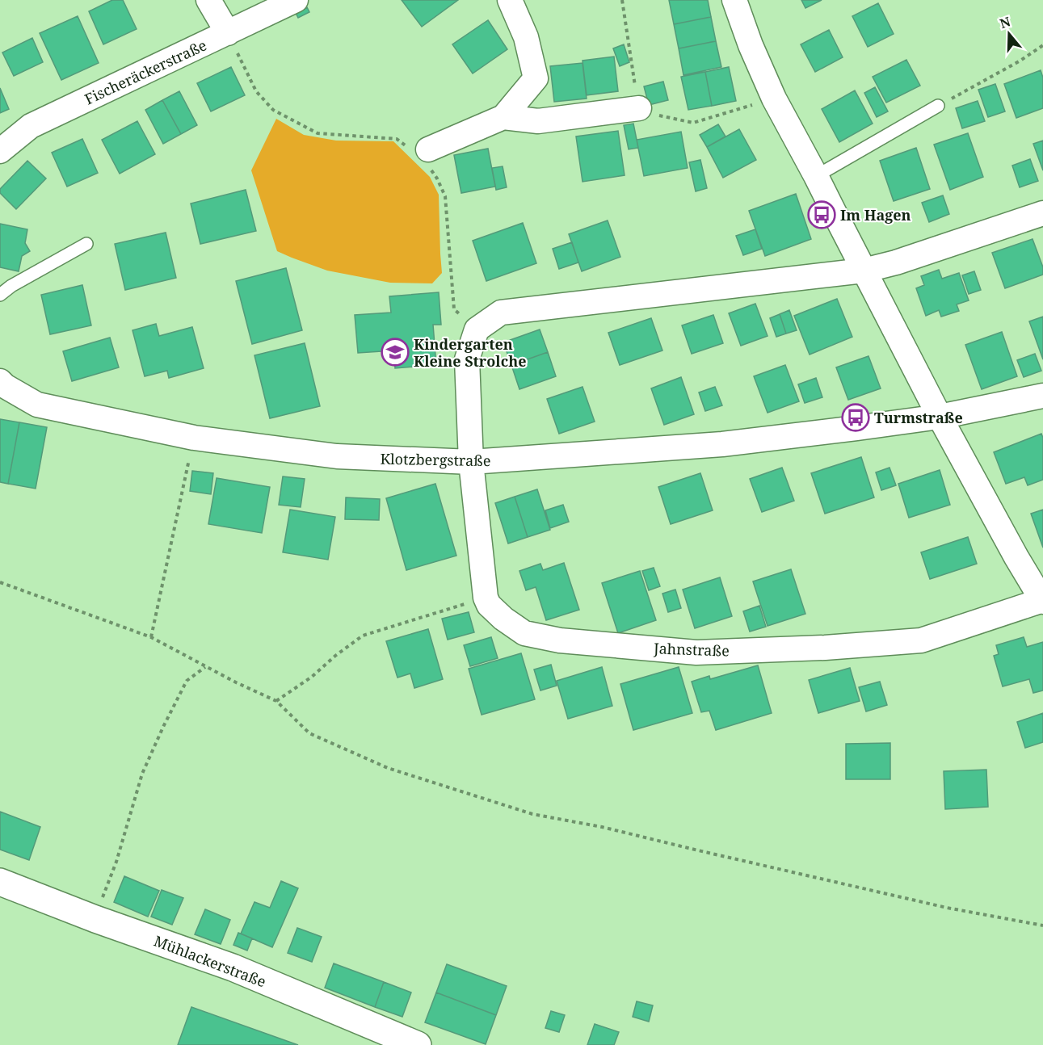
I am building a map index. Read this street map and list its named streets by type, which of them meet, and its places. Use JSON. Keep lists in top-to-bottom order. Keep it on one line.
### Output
{"streets":{"street":["Fischeräckerstraße","Klotzbergstraße","Jahnstraße","Mühlackerstraße"]},"places":{"bus stop":["Im Hagen","Turmstraße"],"school or university":["Kindergarten Kleine Strolche"]},"north":"top"}
